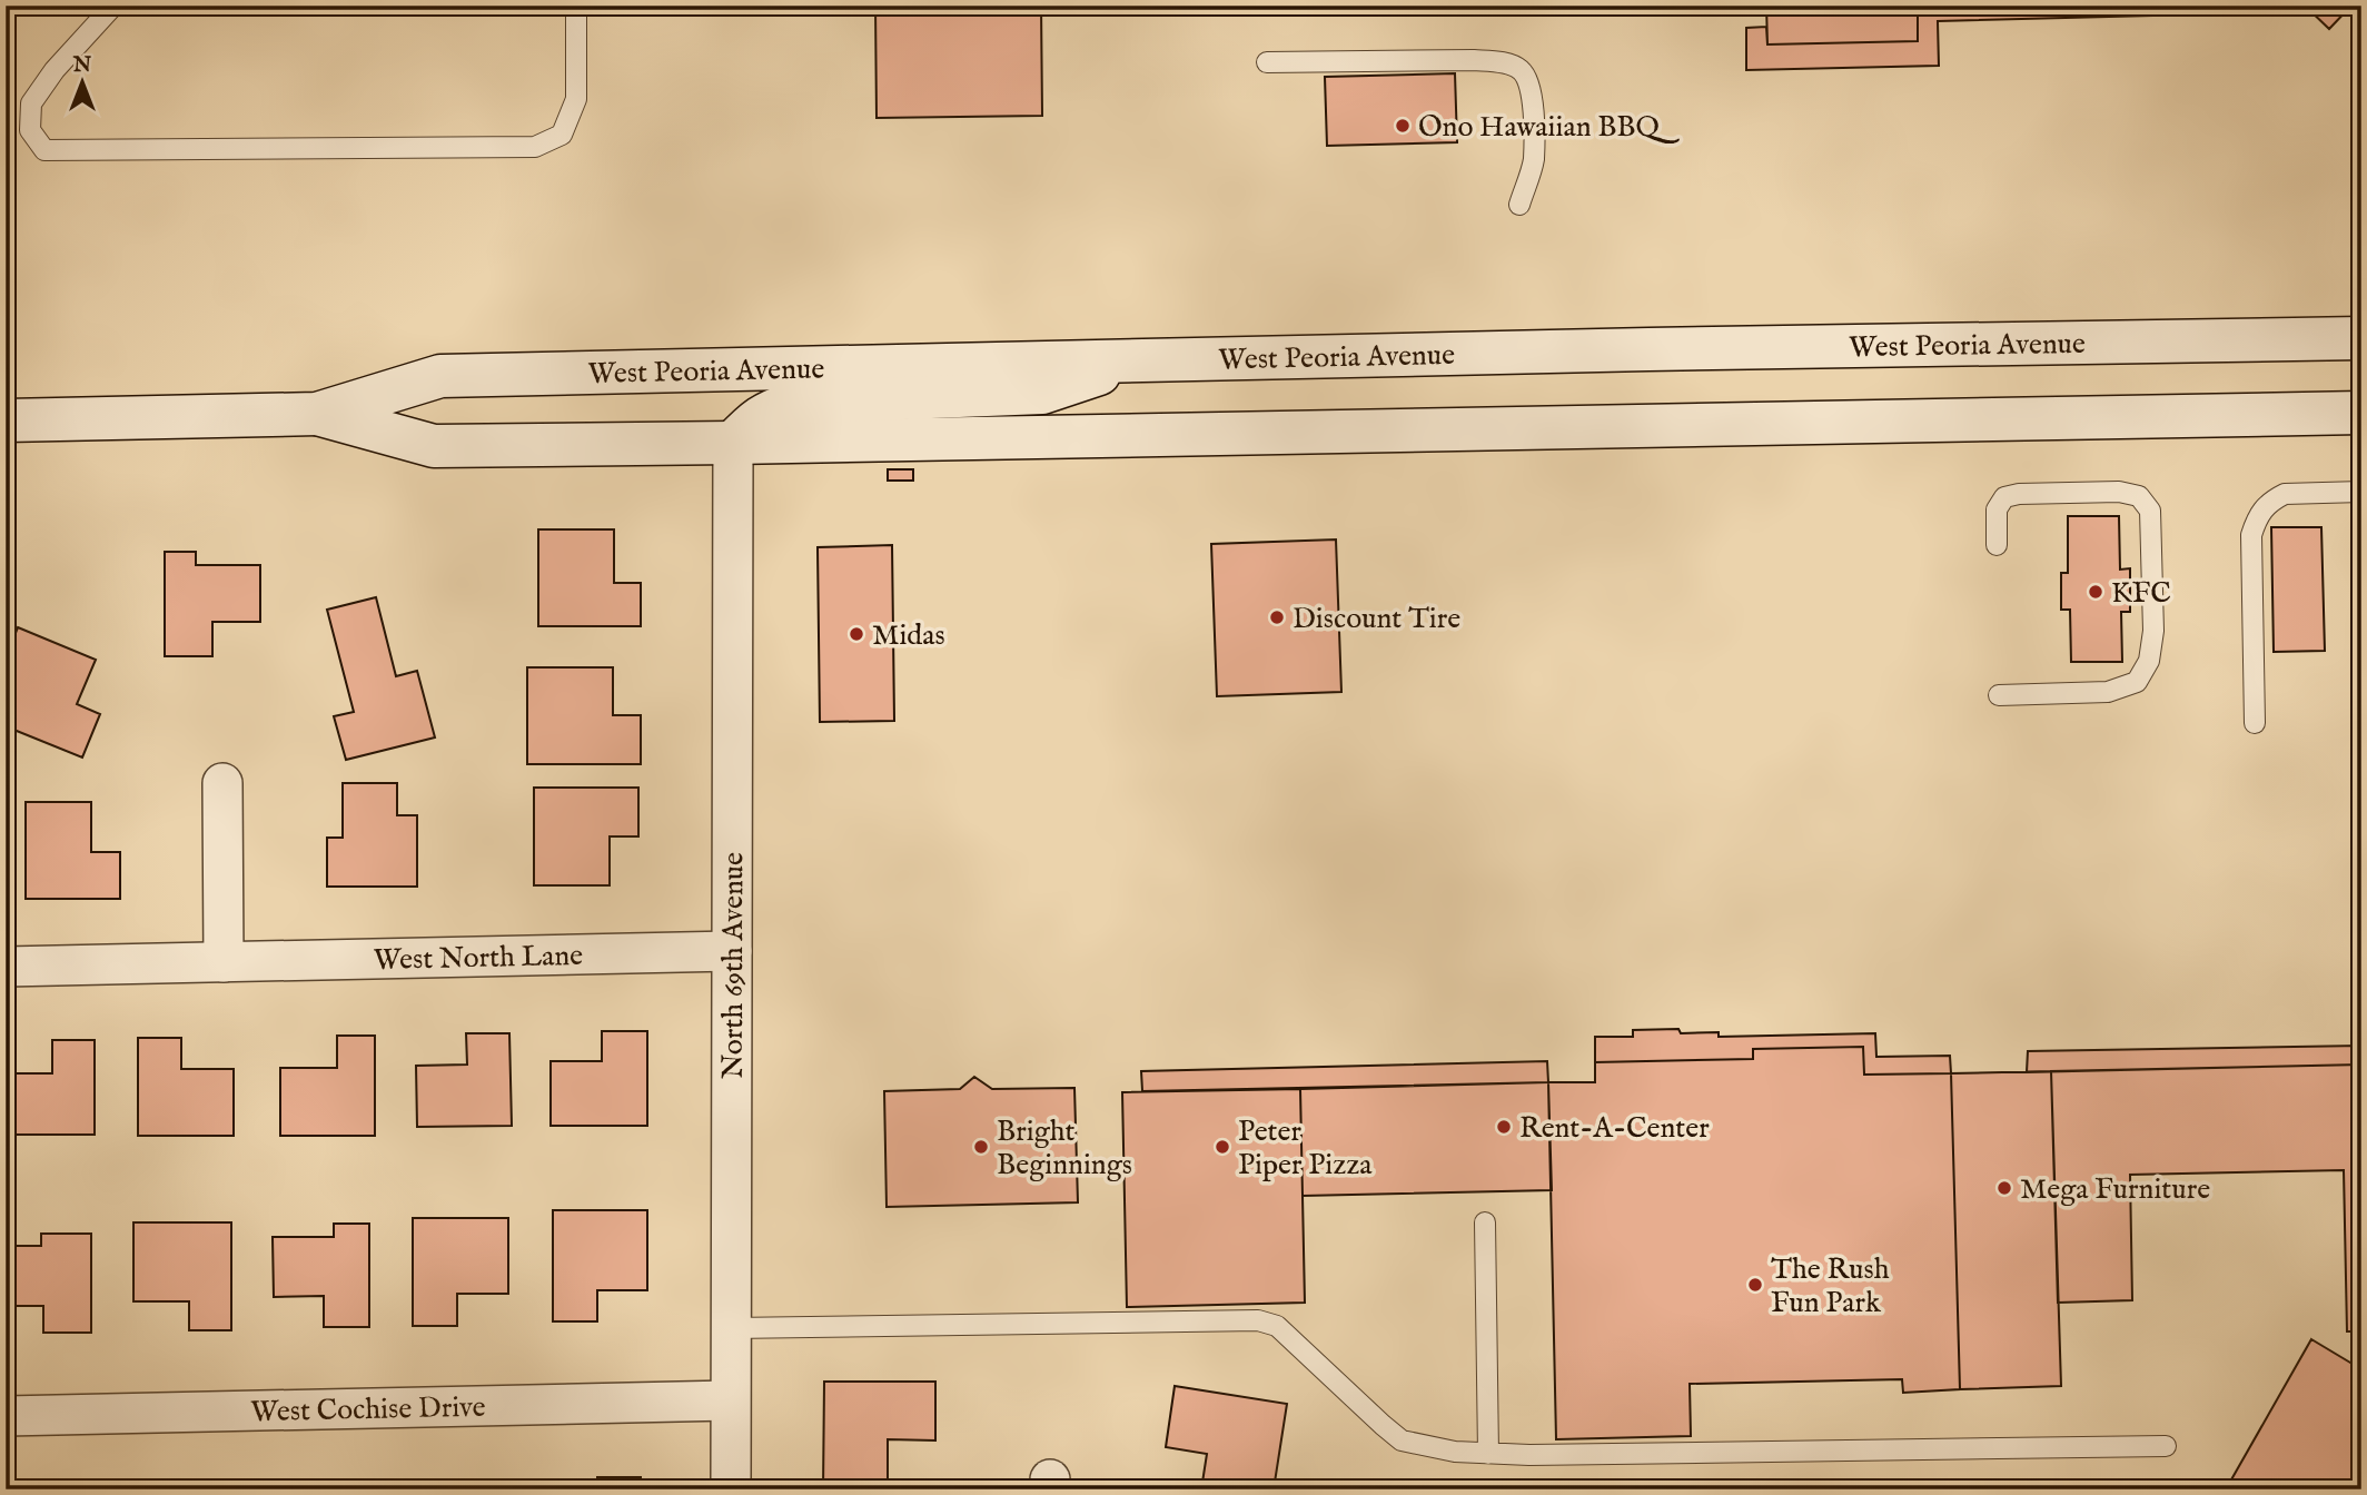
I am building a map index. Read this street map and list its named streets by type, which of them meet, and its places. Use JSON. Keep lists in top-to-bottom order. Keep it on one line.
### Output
{"streets":{"main road":["West Peoria Avenue"],"street":["West North Lane","North 69th Avenue","West Cochise Drive"]},"crossings":[["West Peoria Avenue","North 69th Avenue"],["West North Lane","North 69th Avenue"],["North 69th Avenue","West Cochise Drive"]],"places":["Ono Hawaiian BBQ","KFC","Discount Tire","Midas","Rent-A-Center","Bright Beginnings","Peter Piper Pizza","Mega Furniture","The Rush Fun Park"],"north":"top"}
